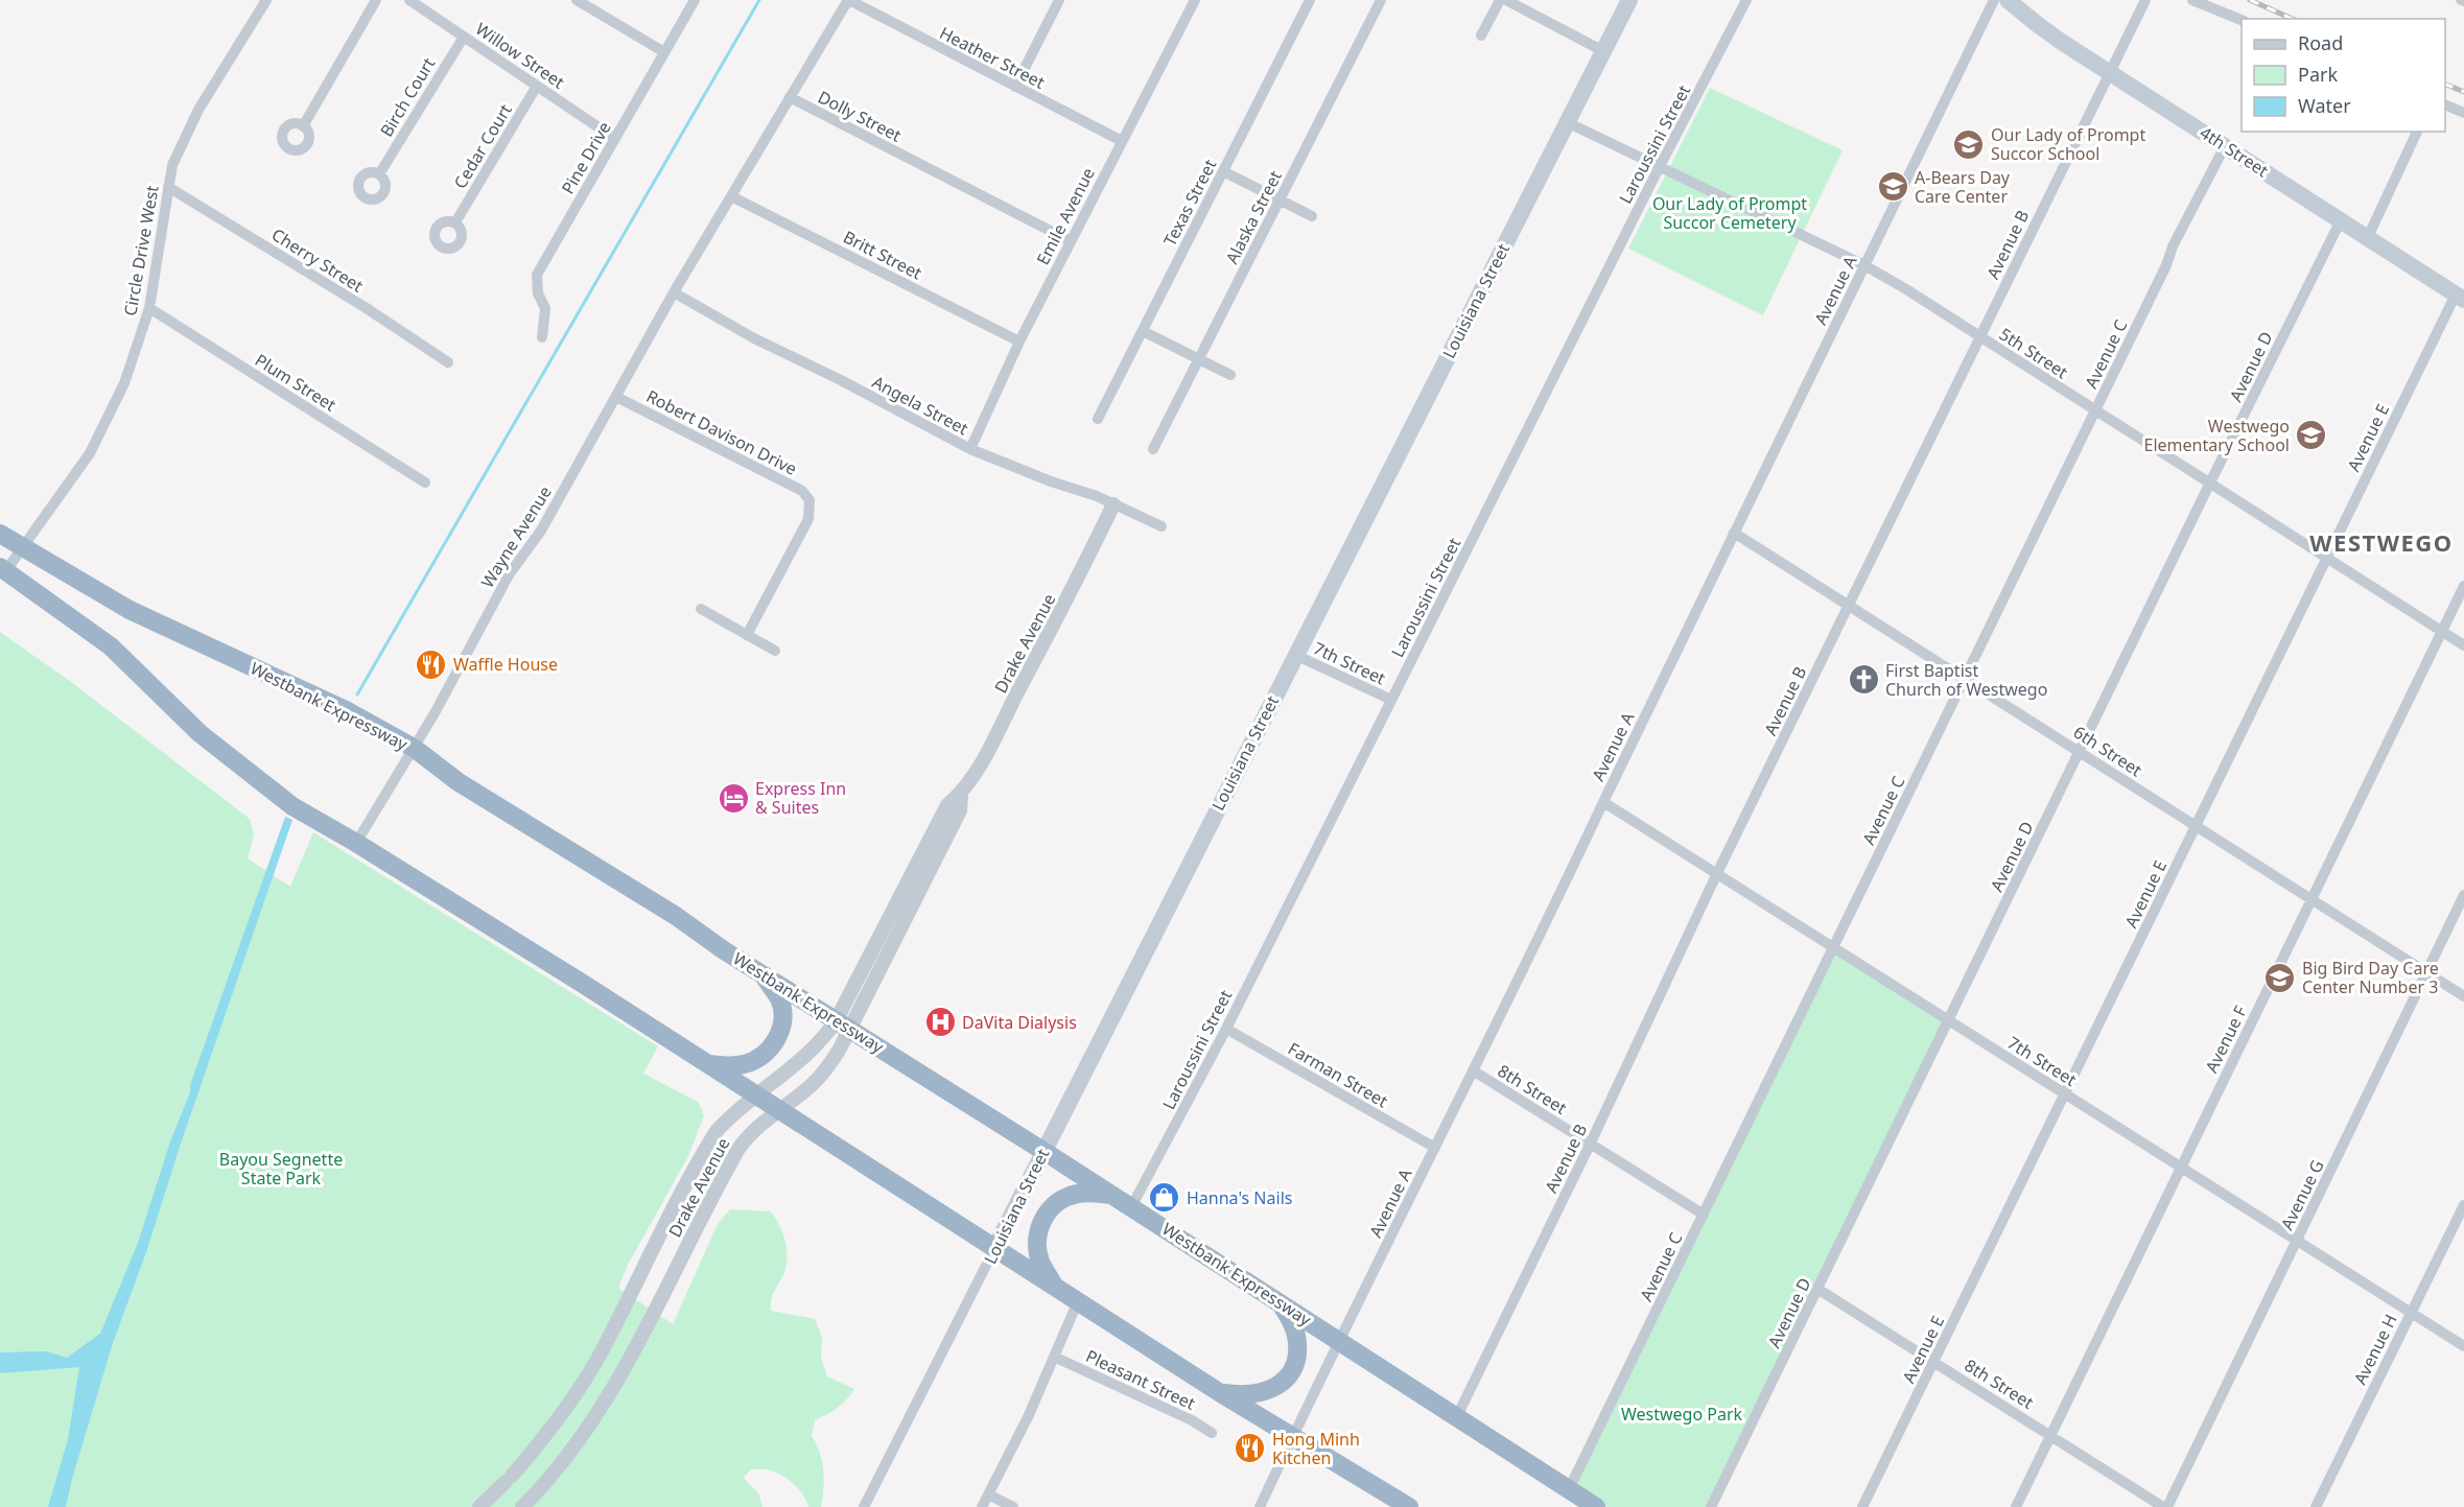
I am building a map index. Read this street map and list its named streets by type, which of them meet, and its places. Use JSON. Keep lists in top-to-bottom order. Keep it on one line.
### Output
{"streets":{"highway":["Westbank Expressway"],"main road":["4th Street","Louisiana Street"],"street":["Willow Street","Heather Street","Birch Court","Dolly Street","Laroussini Street","Cedar Court","Pine Drive","Texas Street","Emile Avenue","Alaska Street","Avenue B","Circle Drive West","Britt Street","Cherry Street","Avenue A","5th Street","Avenue C","Avenue D","Plum Street","Angela Street","Robert Davison Drive","Avenue E","Wayne Avenue","Drake Avenue","7th Street","6th Street","Avenue F","Farman Street","8th Street","Avenue G","Avenue H","Pleasant Street"]},"crossings":[["Willow Street","Birch Court"],["Willow Street","Cedar Court"],["Willow Street","Pine Drive"],["Heather Street","Emile Avenue"],["Dolly Street","Emile Avenue"],["Laroussini Street","5th Street"],["Laroussini Street","7th Street"],["Laroussini Street","Westbank Expressway"],["Laroussini Street","Farman Street"],["4th Street","Avenue B"],["4th Street","Avenue C"],["4th Street","Avenue D"],["4th Street","Avenue E"],["Emile Avenue","Britt Street"],["Emile Avenue","Angela Street"],["Avenue B","5th Street"],["Avenue B","7th Street"],["Avenue B","Westbank Expressway"],["Avenue B","6th Street"],["Avenue B","8th Street"],["Circle Drive West","Cherry Street"],["Circle Drive West","Plum Street"],["Circle Drive West","Westbank Expressway"],["Britt Street","Wayne Avenue"],["Avenue A","5th Street"],["Avenue A","7th Street"],["Avenue A","Westbank Expressway"],["Avenue A","6th Street"],["Avenue A","Farman Street"],["Avenue A","8th Street"],["Louisiana Street","5th Street"],["Louisiana Street","7th Street"],["Louisiana Street","Westbank Expressway"],["5th Street","Avenue C"],["5th Street","Avenue D"],["5th Street","Avenue E"],["5th Street","Avenue F"],["Avenue C","7th Street"],["Avenue C","Westbank Expressway"],["Avenue C","6th Street"],["Avenue C","8th Street"],["Avenue D","7th Street"],["Avenue D","6th Street"],["Avenue D","8th Street"],["Angela Street","Wayne Avenue"],["Angela Street","Drake Avenue"],["Robert Davison Drive","Wayne Avenue"],["Avenue E","7th Street"],["Avenue E","6th Street"],["Avenue E","8th Street"],["Wayne Avenue","Westbank Expressway"],["Drake Avenue","Westbank Expressway"],["7th Street","Avenue F"],["7th Street","Avenue G"],["7th Street","Avenue H"],["6th Street","Avenue F"],["6th Street","Avenue G"],["Avenue F","8th Street"],["8th Street","Avenue G"]],"districts":["WESTWEGO"],"parks":["Our Lady of Prompt Succor Cemetery","Bayou Segnette State Park","Westwego Park"],"places":{"school or university":["Our Lady of Prompt Succor School","A-Bears Day Care Center","Westwego Elementary School","Big Bird Day Care Center Number 3"],"restaurant":["Waffle House","Hong Minh Kitchen"],"church":["First Baptist Church of Westwego"],"hotel":["Express Inn & Suites"],"hospital":["DaVita Dialysis"],"shop":["Hanna's Nails"]},"legend":["Road","Park","Water"]}
